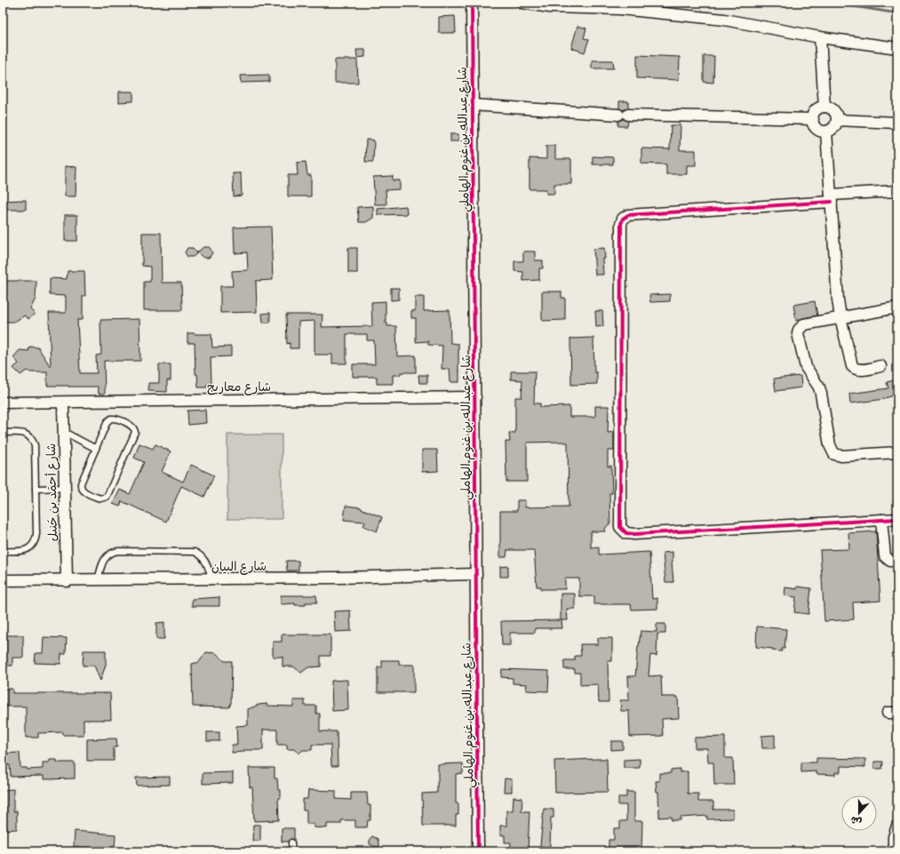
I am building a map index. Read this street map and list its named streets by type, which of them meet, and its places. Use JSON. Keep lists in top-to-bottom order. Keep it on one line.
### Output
{"streets":{"street":["شارع عبدالله بن غنوم الهاملي","شارع معاريج","شارع أحمَد بن حَنبل","شارع البيان"]},"crossings":[["شارع عبدالله بن غنوم الهاملي","شارع معاريج"],["شارع عبدالله بن غنوم الهاملي","شارع البيان"],["شارع معاريج","شارع أحمَد بن حَنبل"],["شارع أحمَد بن حَنبل","شارع البيان"]],"north":"bottom"}
